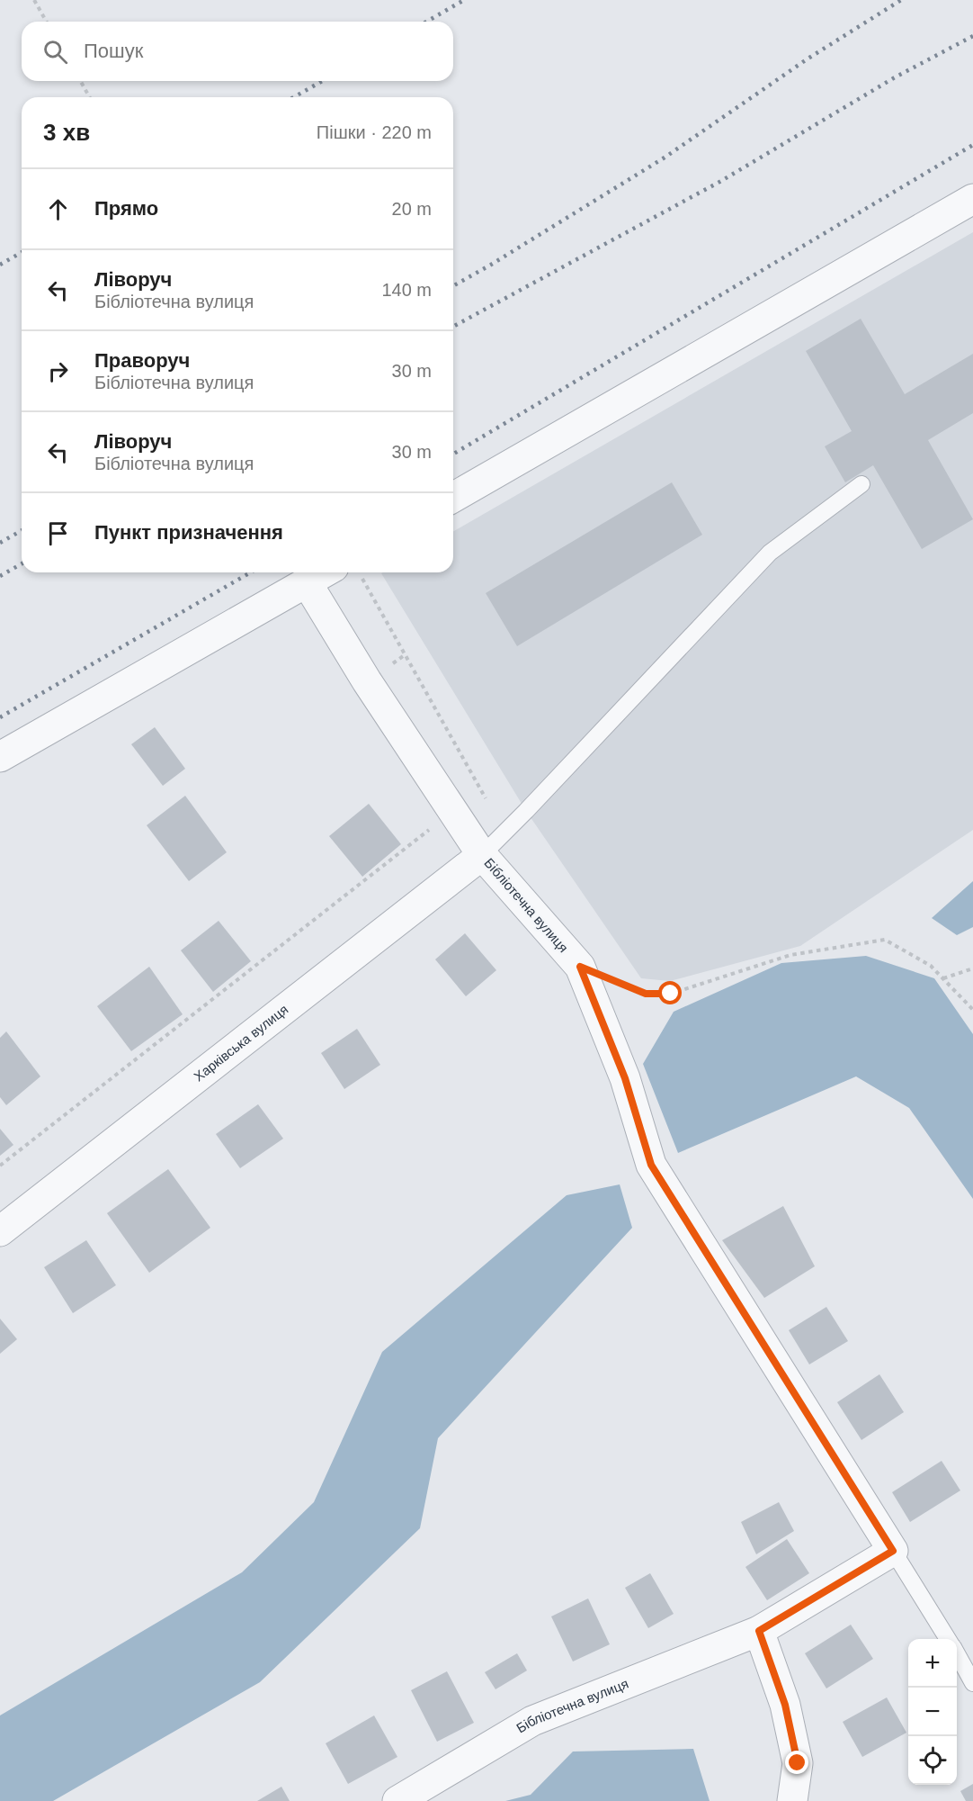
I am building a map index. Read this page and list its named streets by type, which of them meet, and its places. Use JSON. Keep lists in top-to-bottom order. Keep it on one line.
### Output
{"streets":{"street":["Бібліотечна вулиця","Харківська вулиця"]},"crossings":[["Бібліотечна вулиця","Харківська вулиця"]],"page":{"search":"Пошук","heading":["3 хв","Пішки · 220 m"],"list":[["Прямо","20 m"],["Ліворуч","Бібліотечна вулиця","140 m"],["Праворуч","Бібліотечна вулиця","30 m"],["Ліворуч","Бібліотечна вулиця","30 m"],"Пункт призначення"],"map_buttons":["+","−"]}}
